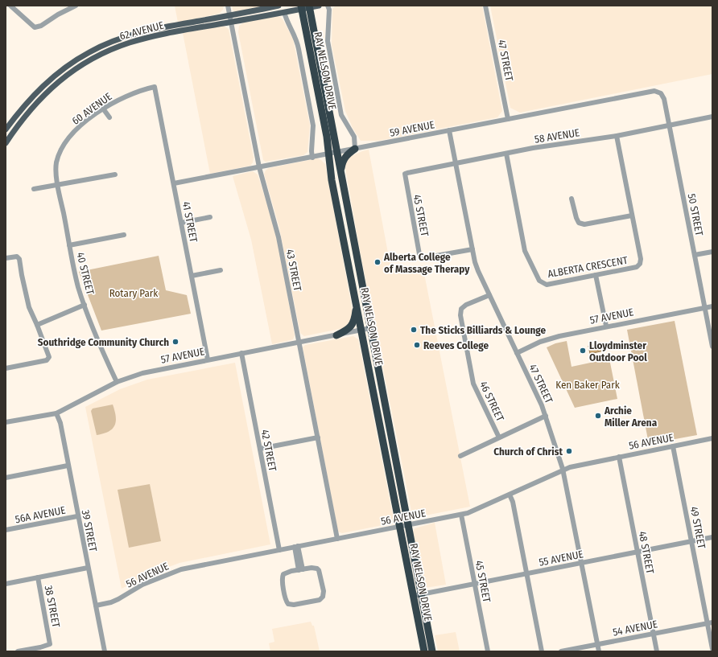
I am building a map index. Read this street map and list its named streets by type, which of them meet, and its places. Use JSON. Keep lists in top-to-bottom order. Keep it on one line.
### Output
{"streets":{"highway":["RAY NELSON DRIVE"],"main road":["62 AVENUE"],"street":["47 STREET","60 AVENUE","59 AVENUE","58 AVENUE","50 STREET","45 STREET","41 STREET","ALBERTA CRESCENT","43 STREET","40 STREET","57 AVENUE","46 STREET","56 AVENUE","42 STREET","56A AVENUE","49 STREET","39 STREET","48 STREET","55 AVENUE","38 STREET","54 AVENUE"]},"crossings":[["62 AVENUE","RAY NELSON DRIVE"],["62 AVENUE","43 STREET"],["47 STREET","59 AVENUE"],["47 STREET","58 AVENUE"],["47 STREET","45 STREET"],["47 STREET","57 AVENUE"],["47 STREET","46 STREET"],["47 STREET","56 AVENUE"],["47 STREET","55 AVENUE"],["47 STREET","54 AVENUE"],["RAY NELSON DRIVE","59 AVENUE"],["RAY NELSON DRIVE","57 AVENUE"],["RAY NELSON DRIVE","56 AVENUE"],["RAY NELSON DRIVE","55 AVENUE"],["60 AVENUE","41 STREET"],["60 AVENUE","40 STREET"],["59 AVENUE","50 STREET"],["59 AVENUE","41 STREET"],["59 AVENUE","43 STREET"],["58 AVENUE","50 STREET"],["58 AVENUE","45 STREET"],["58 AVENUE","ALBERTA CRESCENT"],["50 STREET","57 AVENUE"],["45 STREET","56 AVENUE"],["45 STREET","55 AVENUE"],["41 STREET","57 AVENUE"],["43 STREET","57 AVENUE"],["43 STREET","56 AVENUE"],["40 STREET","57 AVENUE"],["57 AVENUE","42 STREET"],["57 AVENUE","39 STREET"],["56 AVENUE","42 STREET"],["56 AVENUE","49 STREET"],["56 AVENUE","39 STREET"],["56 AVENUE","48 STREET"],["56A AVENUE","39 STREET"],["49 STREET","55 AVENUE"],["49 STREET","54 AVENUE"],["48 STREET","55 AVENUE"],["48 STREET","54 AVENUE"]],"parks":["Rotary Park","Ken Baker Park"],"places":["Alberta College of Massage Therapy","The Sticks Billiards & Lounge","Southridge Community Church","Reeves College","Lloydminster Outdoor Pool","Archie Miller Arena","Church of Christ"]}
